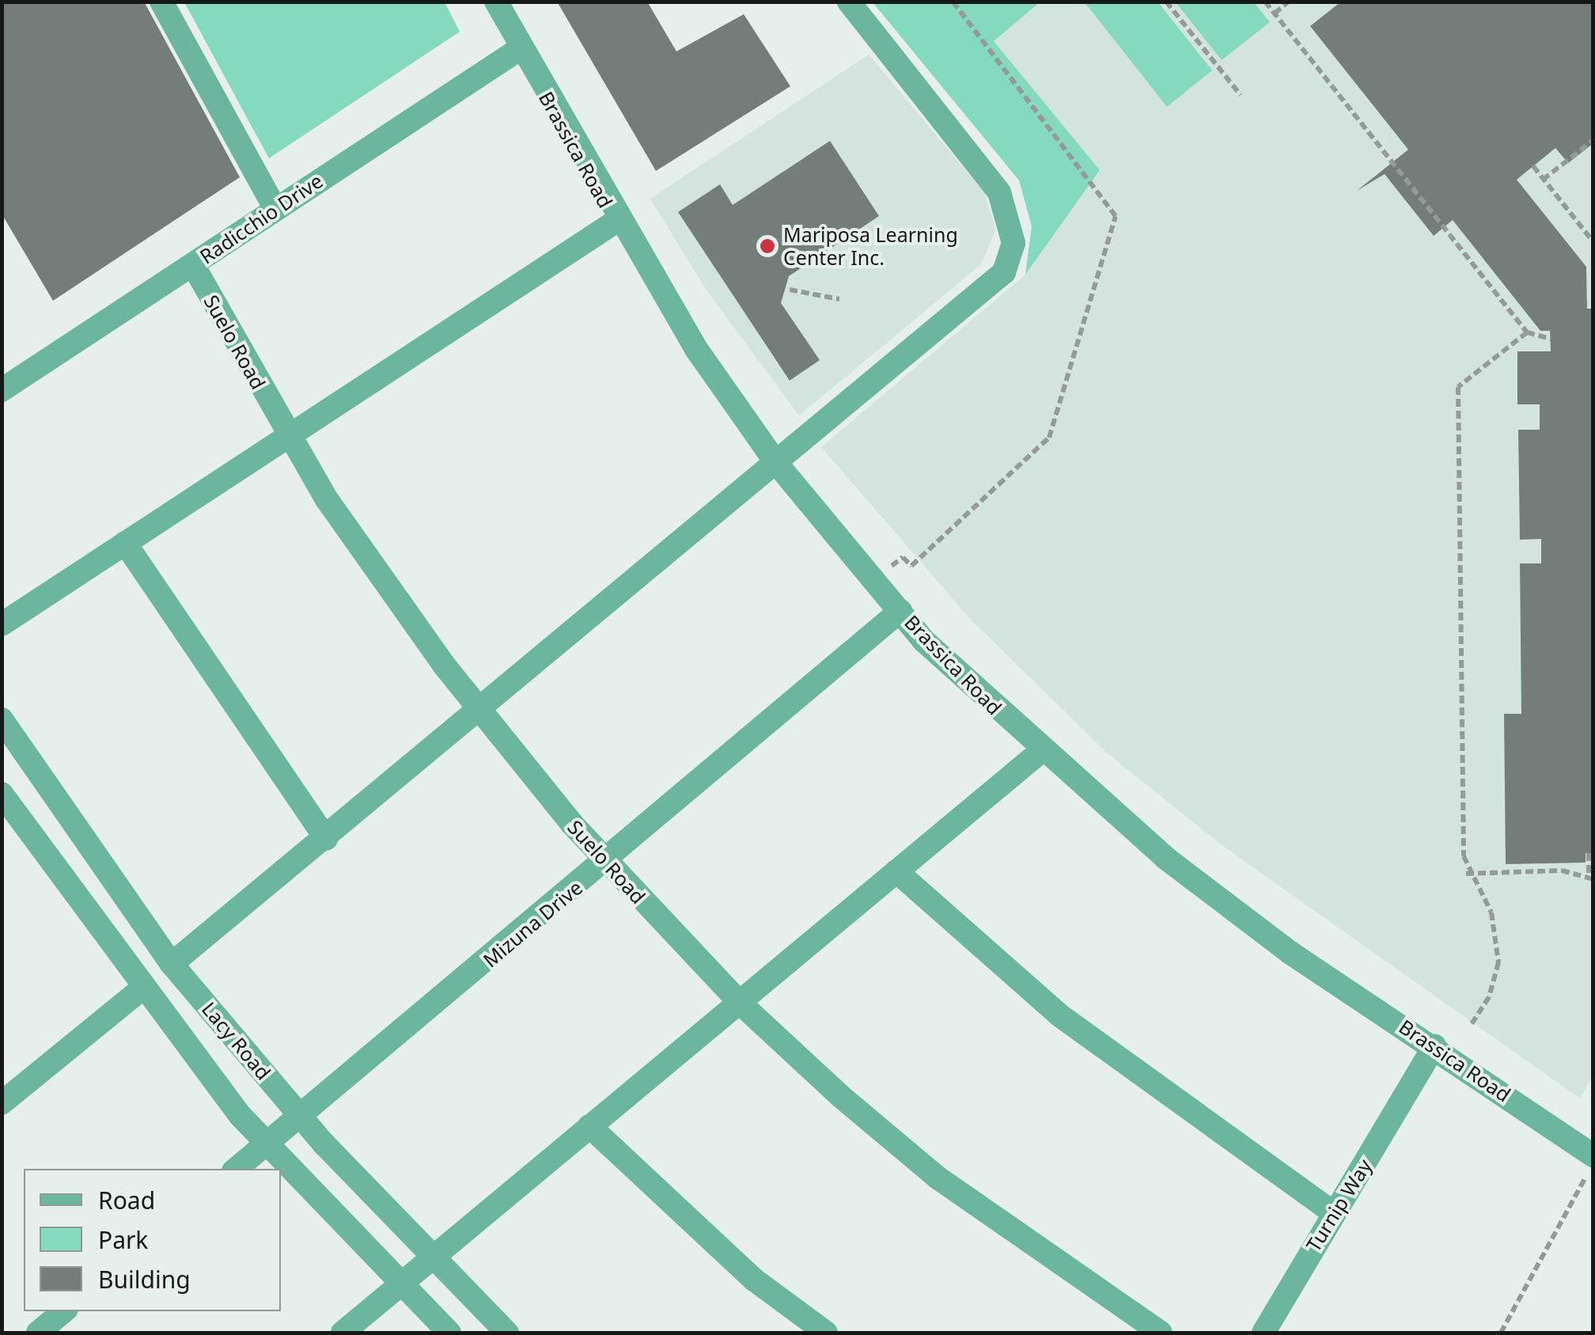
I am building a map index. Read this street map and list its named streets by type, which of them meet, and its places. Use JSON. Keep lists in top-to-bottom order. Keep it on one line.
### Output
{"streets":{"street":["Brassica Road","Radicchio Drive","Suelo Road","Mizuna Drive","Lacy Road","Turnip Way"]},"crossings":[["Brassica Road","Radicchio Drive"],["Brassica Road","Mizuna Drive"],["Brassica Road","Turnip Way"],["Radicchio Drive","Suelo Road"],["Suelo Road","Mizuna Drive"],["Mizuna Drive","Lacy Road"]],"places":["Mariposa Learning Center Inc."],"legend":["Road","Park","Building"]}
